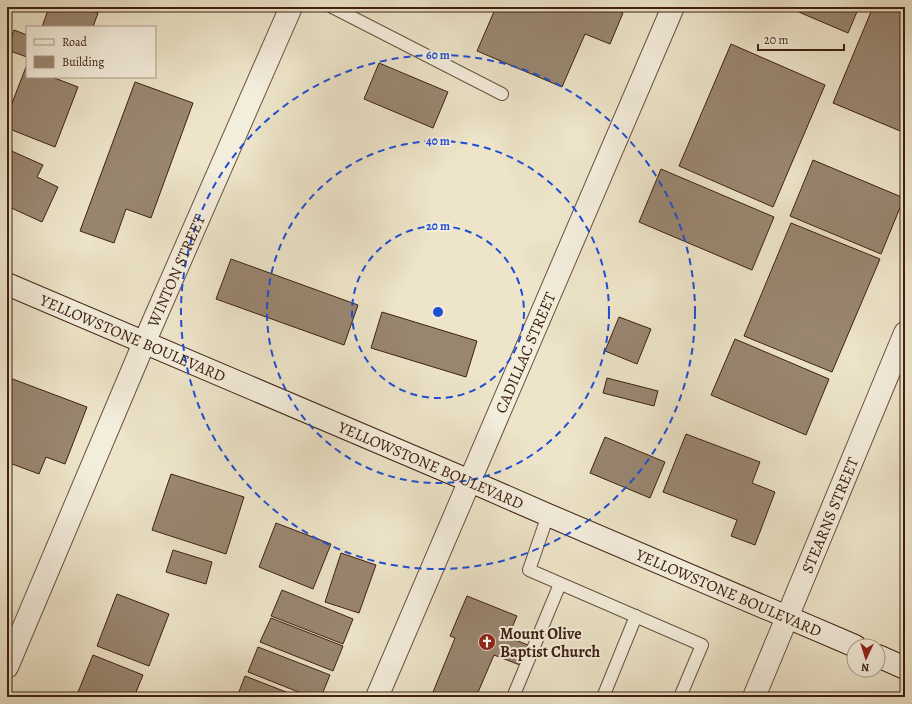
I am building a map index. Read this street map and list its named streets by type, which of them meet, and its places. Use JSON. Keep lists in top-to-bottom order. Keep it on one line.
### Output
{"streets":{"street":["WINTON STREET","YELLOWSTONE BOULEVARD","CADILLAC STREET","STEARNS STREET"]},"crossings":[["WINTON STREET","YELLOWSTONE BOULEVARD"],["YELLOWSTONE BOULEVARD","CADILLAC STREET"],["YELLOWSTONE BOULEVARD","STEARNS STREET"]],"places":{"church":["Mount Olive Baptist Church"]},"legend":["Road","Building"],"scale_bar":"20 m","north":"bottom","rings":["60 m","40 m","20 m"]}
